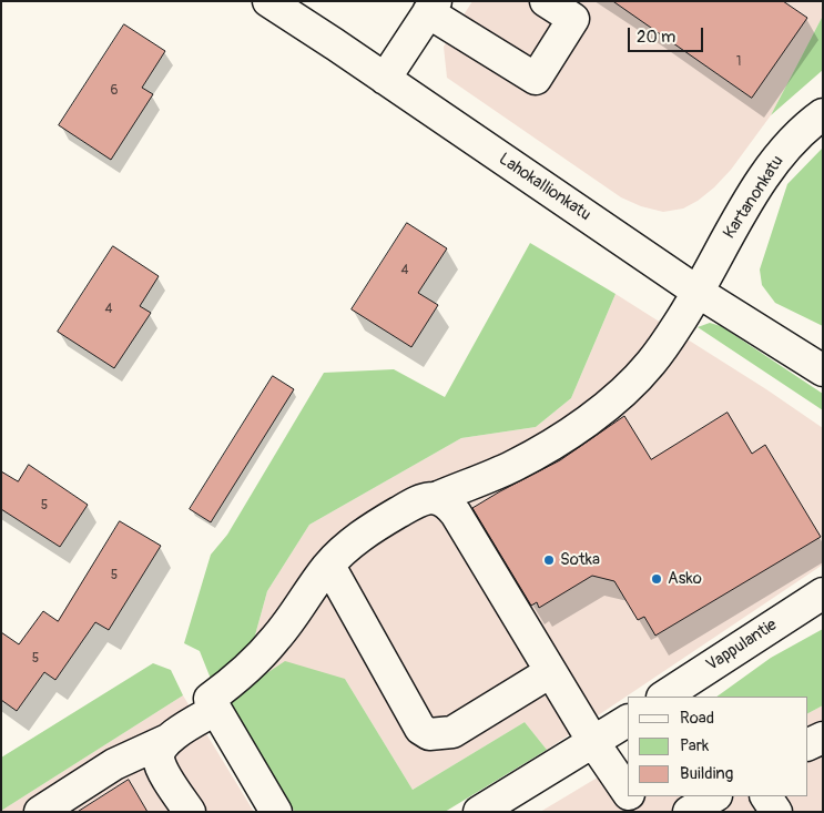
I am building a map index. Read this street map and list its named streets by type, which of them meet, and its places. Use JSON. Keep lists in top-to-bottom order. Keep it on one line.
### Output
{"streets":{"street":["Lahokallionkatu","Kartanonkatu","Vappulantie"]},"crossings":[["Lahokallionkatu","Kartanonkatu"]],"places":["Sotka","Asko"],"house_numbers":["1","6","4","4","5","5","5"],"legend":["Road","Park","Building"],"scale_bar":"20 m"}
